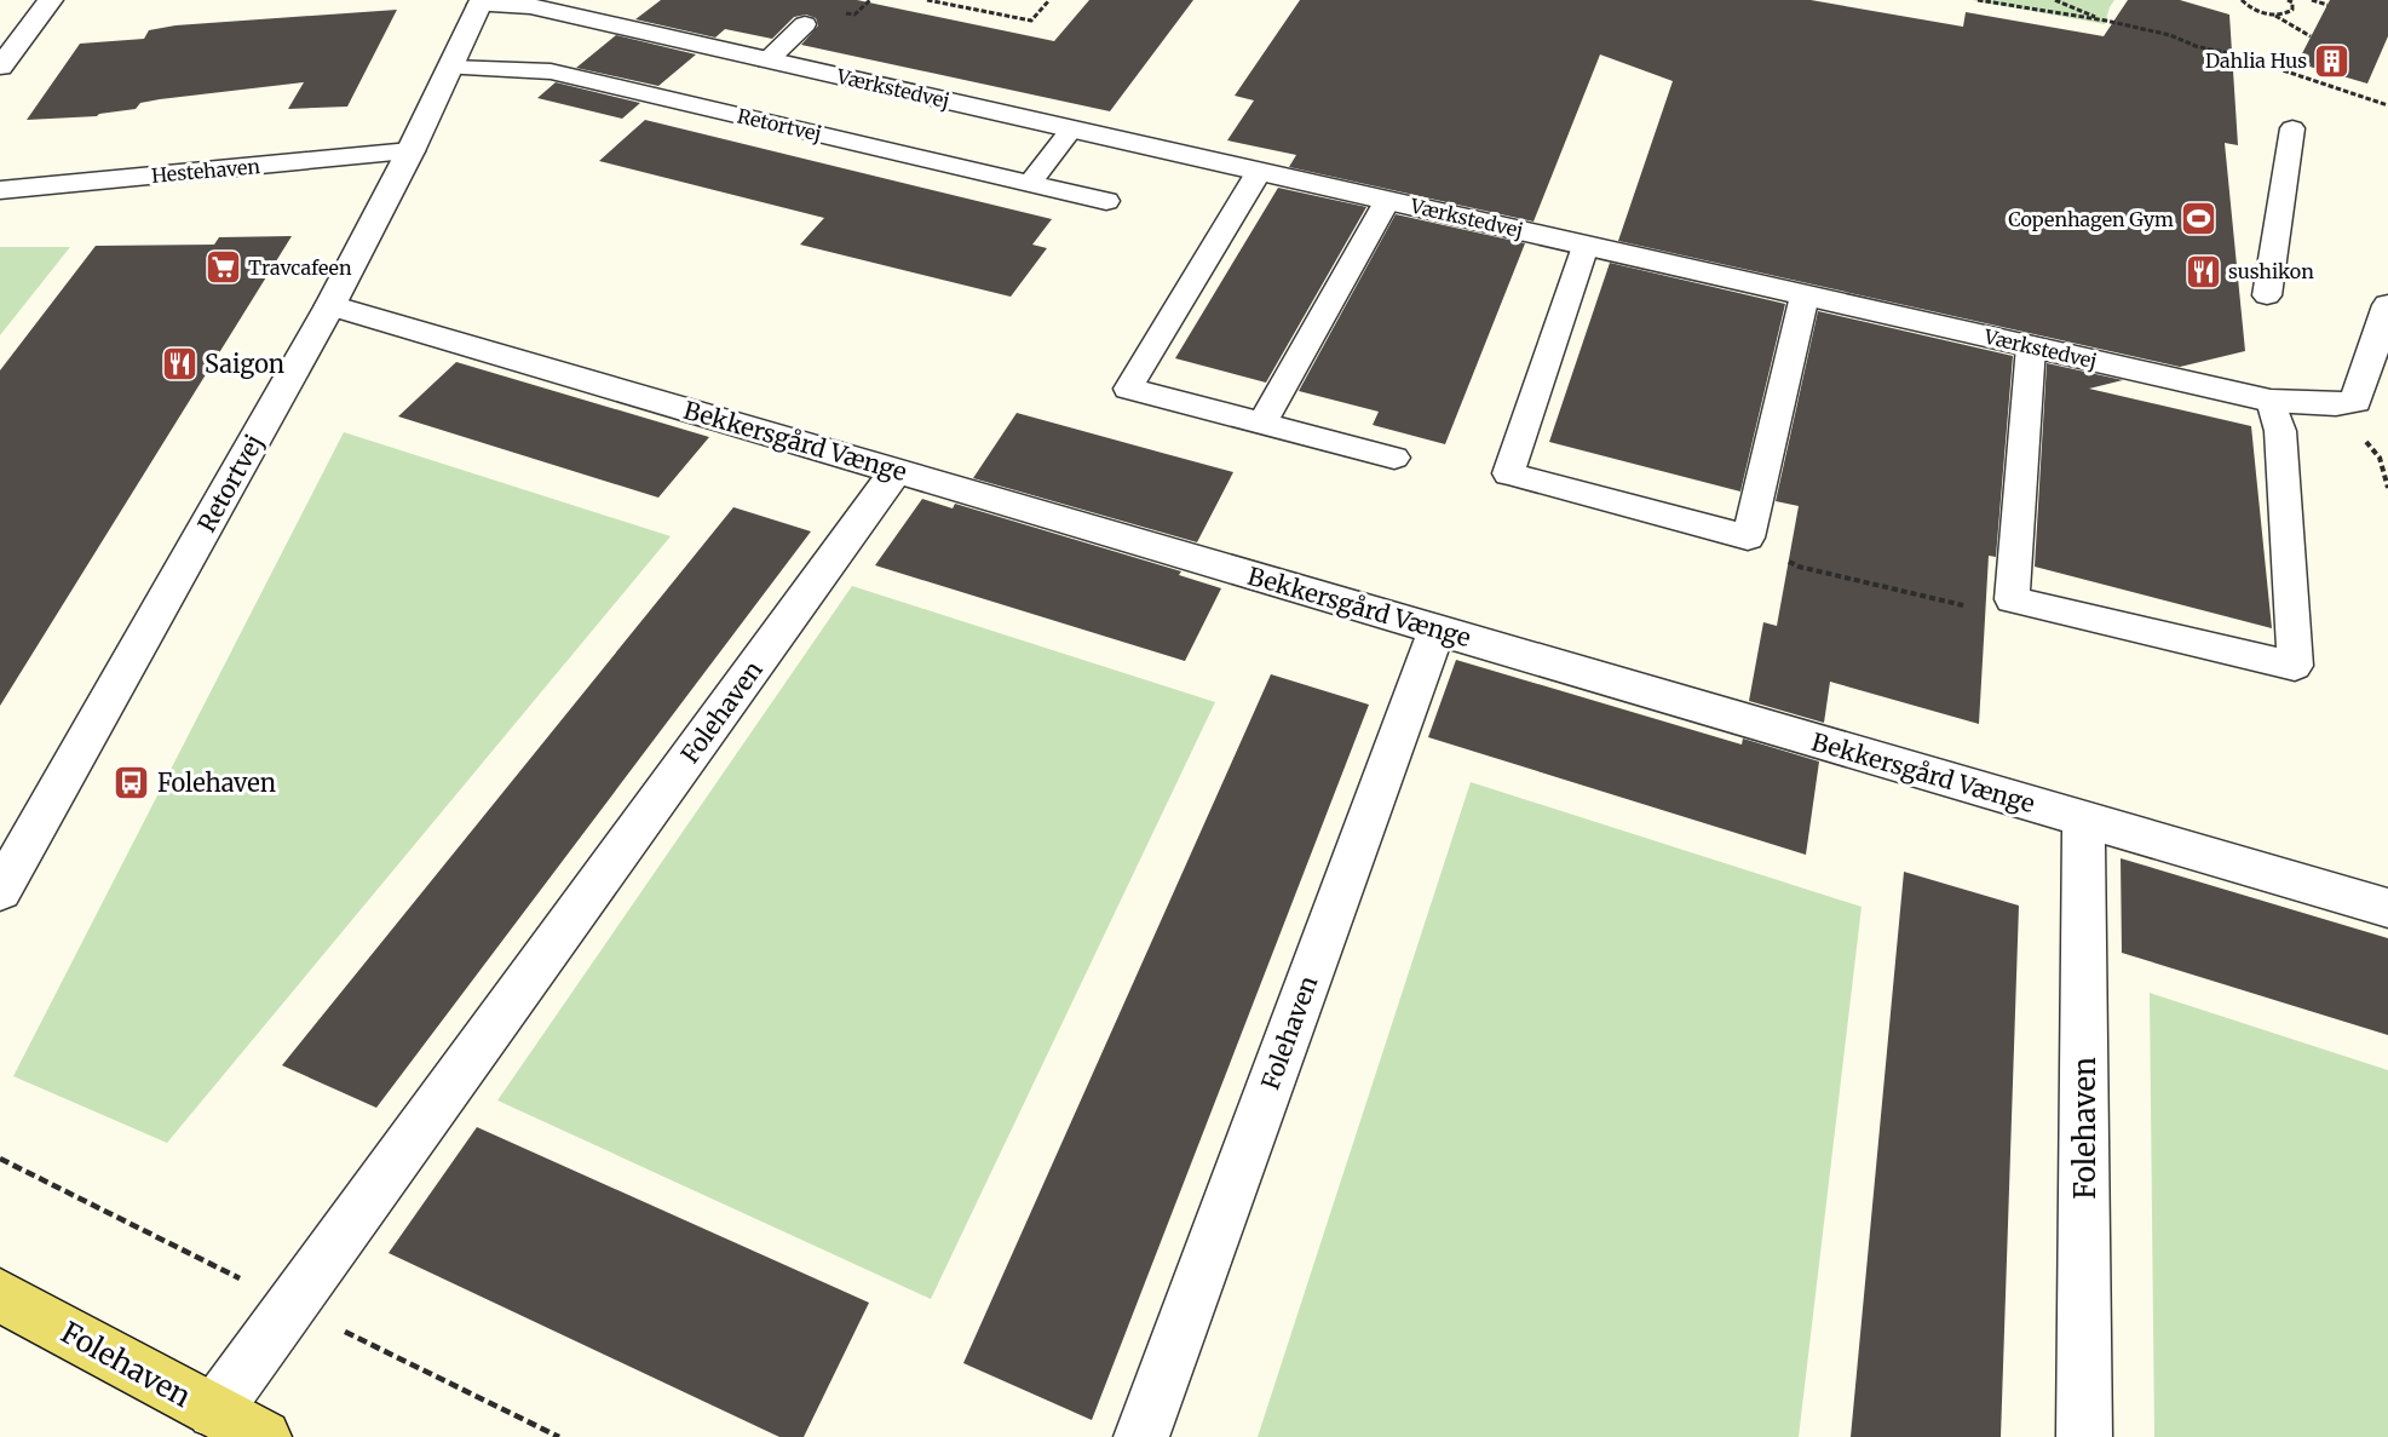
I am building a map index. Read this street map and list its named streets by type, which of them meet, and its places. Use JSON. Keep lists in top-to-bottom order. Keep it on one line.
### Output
{"streets":{"main road":["Folehaven"],"street":["Værkstedvej","Retortvej","Hestehaven","Bekkersgård Vænge"]},"crossings":[["Værkstedvej","Retortvej"],["Retortvej","Hestehaven"],["Retortvej","Bekkersgård Vænge"],["Bekkersgård Vænge","Folehaven"]],"places":{"building":["Dahlia Hus"],"sports":["Copenhagen Gym"],"supermarket":["Travcafeen"],"restaurant":["sushikon","Saigon"],"bus stop":["Folehaven"]}}
